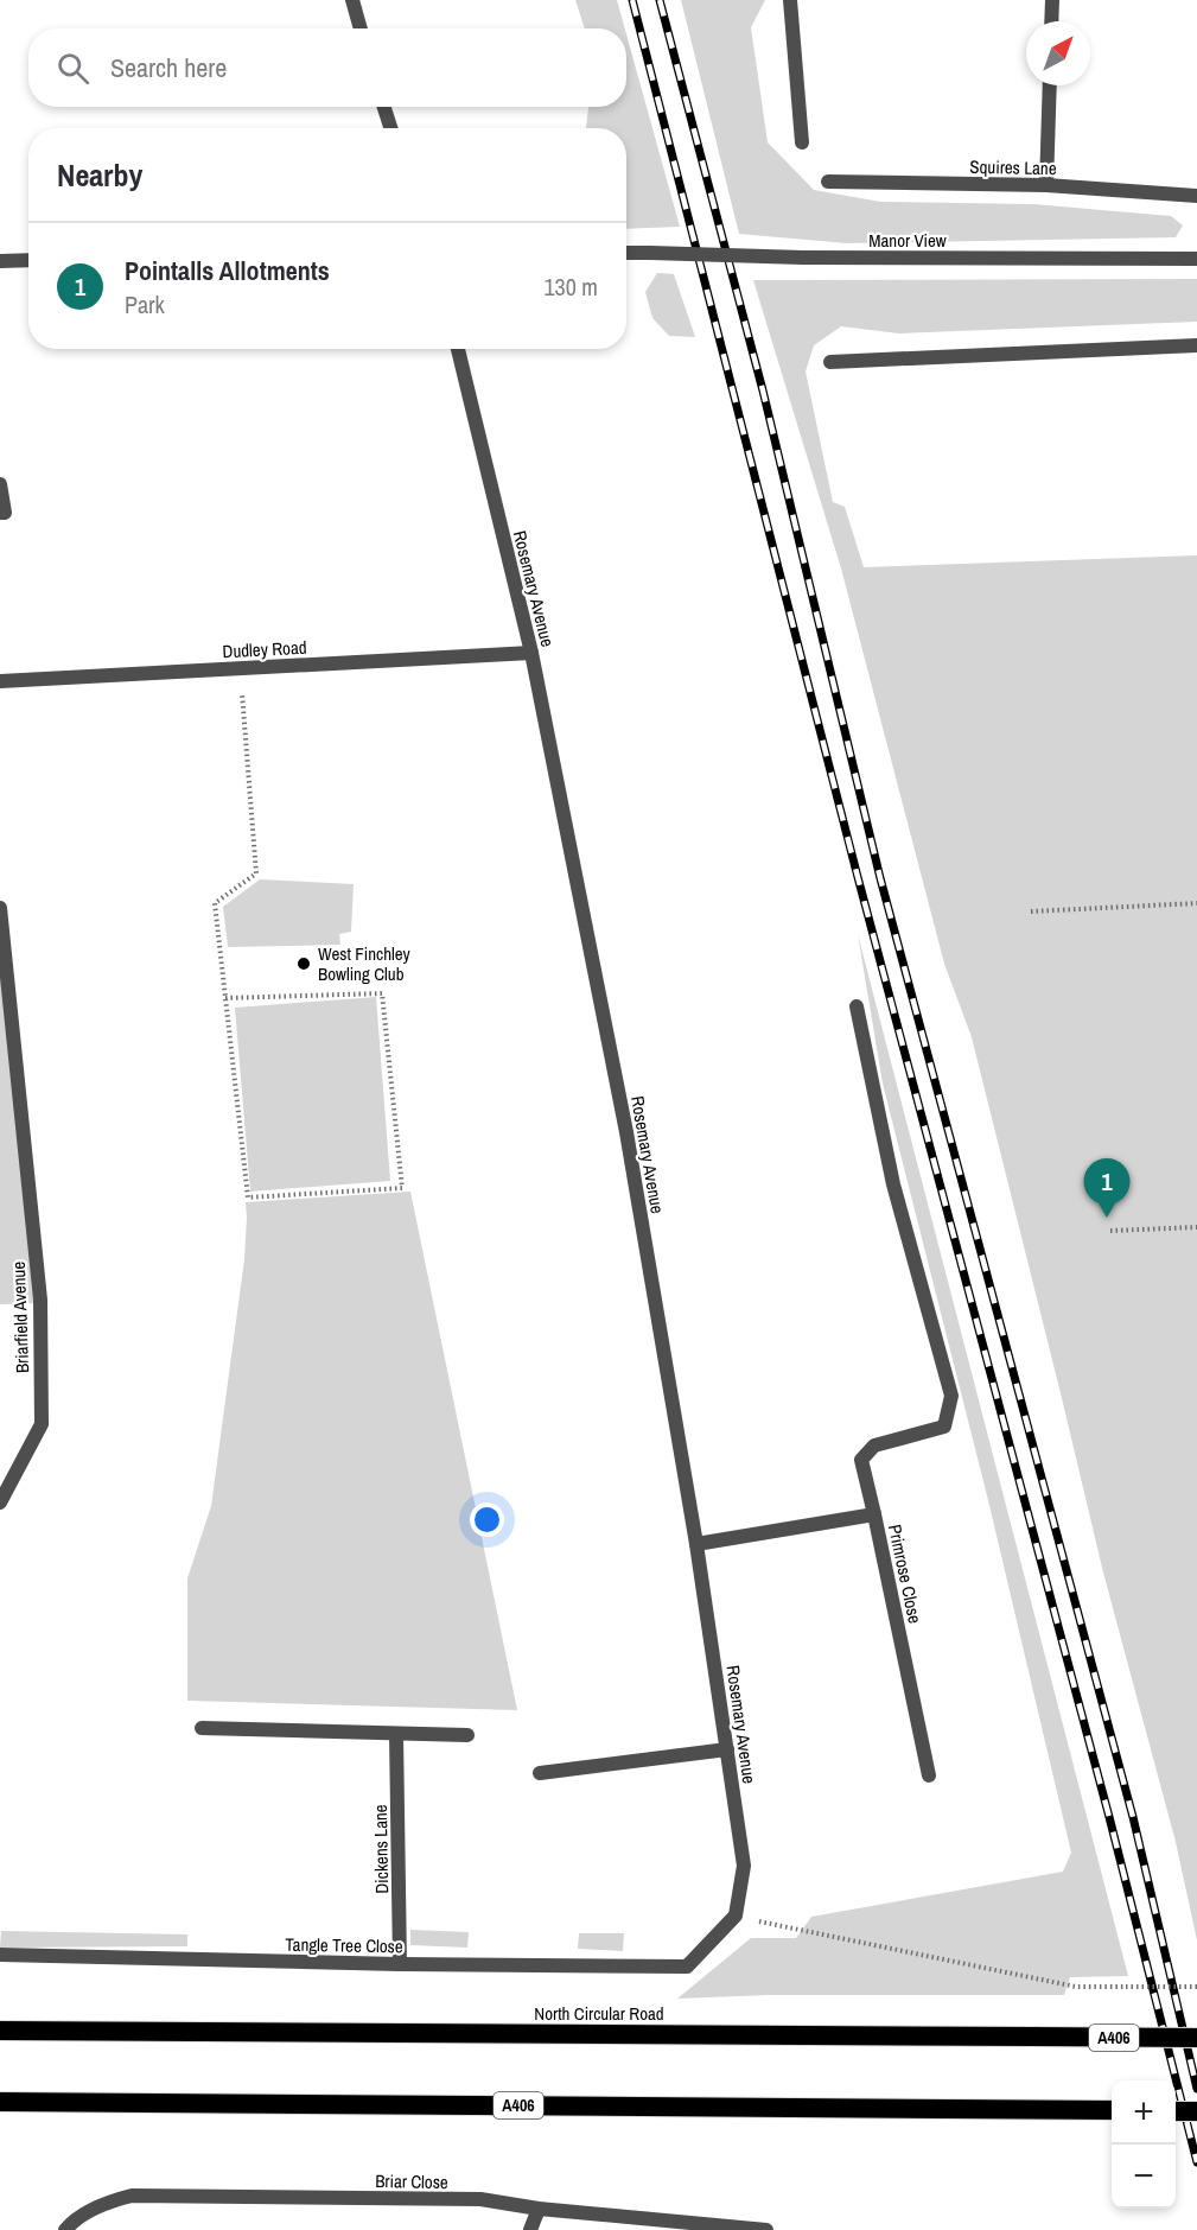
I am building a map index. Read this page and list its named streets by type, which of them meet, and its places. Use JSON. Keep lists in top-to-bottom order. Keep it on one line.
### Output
{"streets":{"highway":["North Circular Road","A406"],"street":["Squires Lane","Manor View","Rosemary Avenue","Dudley Road","Briarfield Avenue","Primrose Close","Dickens Lane","Tangle Tree Close","Briar Close"]},"crossings":[["Rosemary Avenue","Dudley Road"],["Rosemary Avenue","Primrose Close"],["Rosemary Avenue","Tangle Tree Close"],["Dickens Lane","Tangle Tree Close"]],"places":["West Finchley Bowling Club"],"north":"top right","page":{"search":"Search here","heading":"Nearby","list":[{"mark":"1","name":"Pointalls Allotments","note":"Park","value":"130 m"}],"pins":"1","map_buttons":["+","−"]}}
